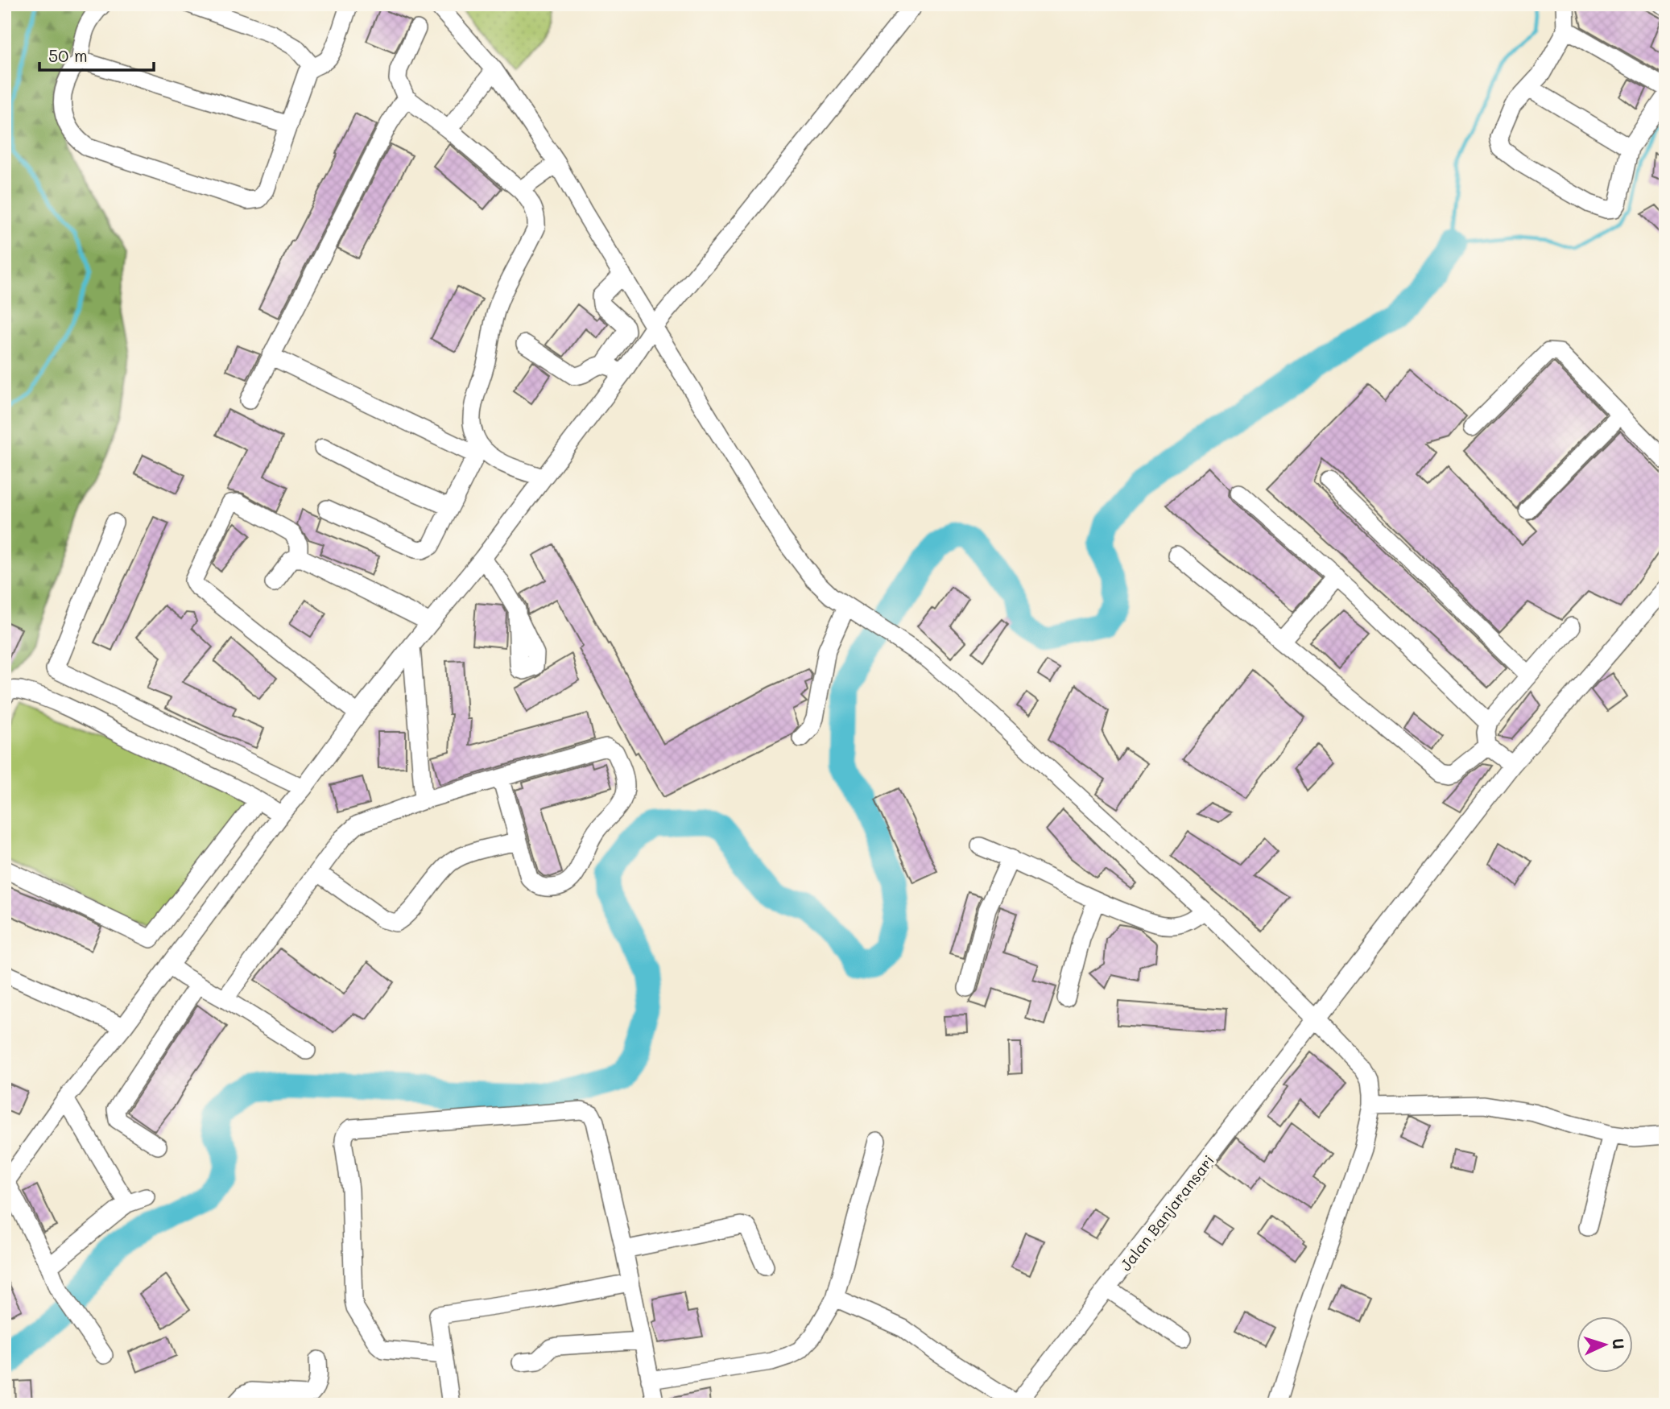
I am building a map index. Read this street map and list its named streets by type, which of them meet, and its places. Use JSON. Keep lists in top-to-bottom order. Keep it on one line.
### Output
{"streets":{"street":["Jalan Banjaransari"]},"scale_bar":"50 m","north":"right"}
